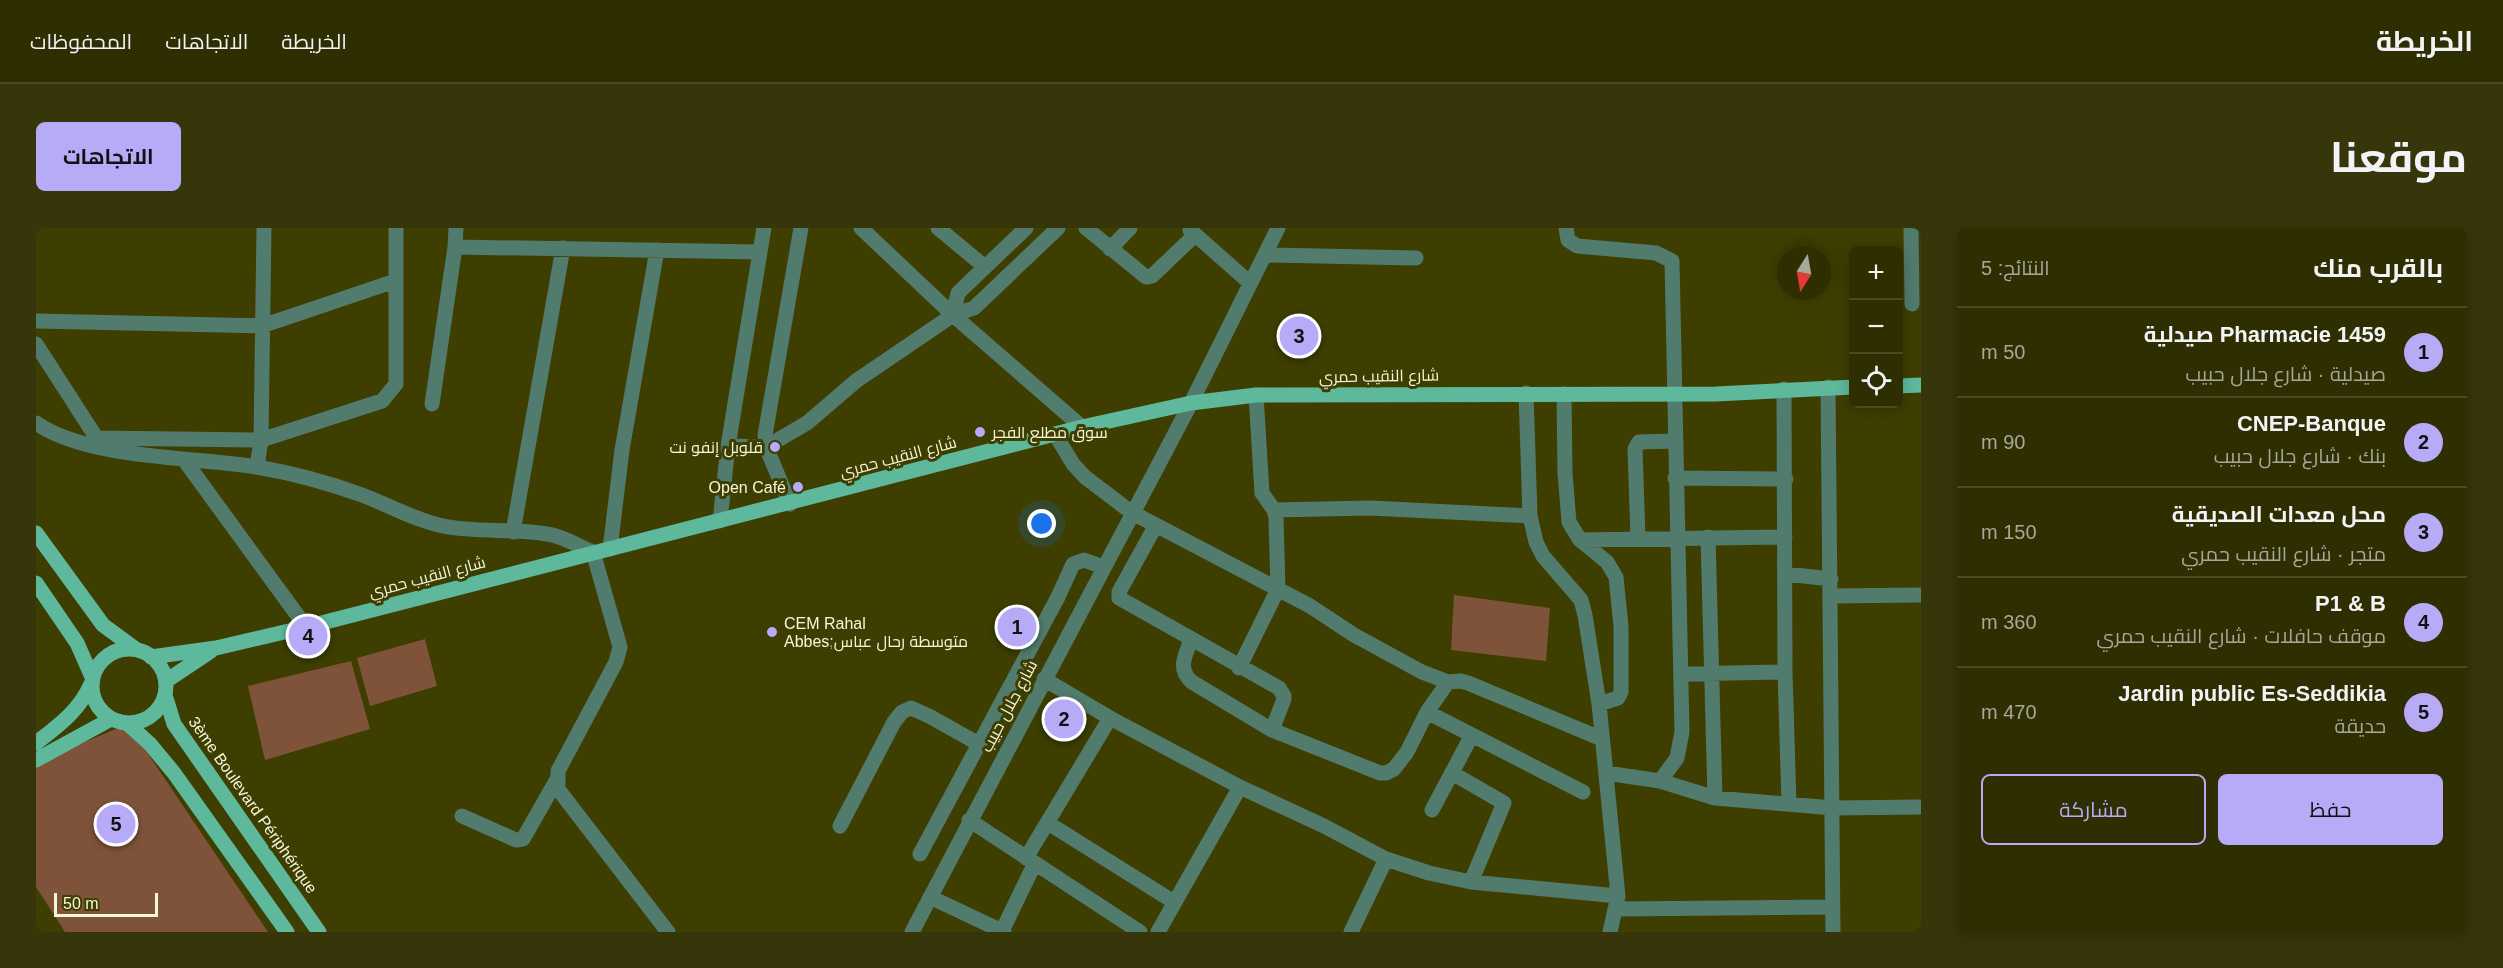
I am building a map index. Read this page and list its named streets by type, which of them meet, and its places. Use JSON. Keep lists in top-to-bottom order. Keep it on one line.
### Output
{"streets":{"main road":["شارع النقيب حمري","3ème Boulevard Périphérique"],"street":["شارع جلال حبيب"]},"crossings":[["شارع النقيب حمري","شارع جلال حبيب"],["شارع النقيب حمري","3ème Boulevard Périphérique"]],"places":["سوق مطلع الفجر","قلوبل إنفو نت","Open Café","CEM Rahal Abbes;متوسطة رحال عباس"],"scale_bar":"50 m","north":"bottom","page":{"header":"الخريطة","nav":["الخريطة","الاتجاهات","المحفوظات"],"title":"موقعنا","buttons":["الاتجاهات",["حفظ","مشاركة"]],"heading":["بالقرب منك","النتائج: 5"],"map_buttons":["+","−"],"list":[{"mark":"1","name":"Pharmacie 1459 صيدلية","note":"صيدلية · شارع جلال حبيب","value":"50 m"},{"mark":"2","name":"CNEP-Banque","note":"بنك · شارع جلال حبيب","value":"90 m"},{"mark":"3","name":"محل معدات الصديقية","note":"متجر · شارع النقيب حمري","value":"150 m"},{"mark":"4","name":"P1 & B","note":"موقف حافلات · شارع النقيب حمري","value":"360 m"},{"mark":"5","name":"Jardin public Es-Seddikia","note":"حديقة","value":"470 m"}],"pins":["3","1","4","2","5"],"scale":"50 m"}}
